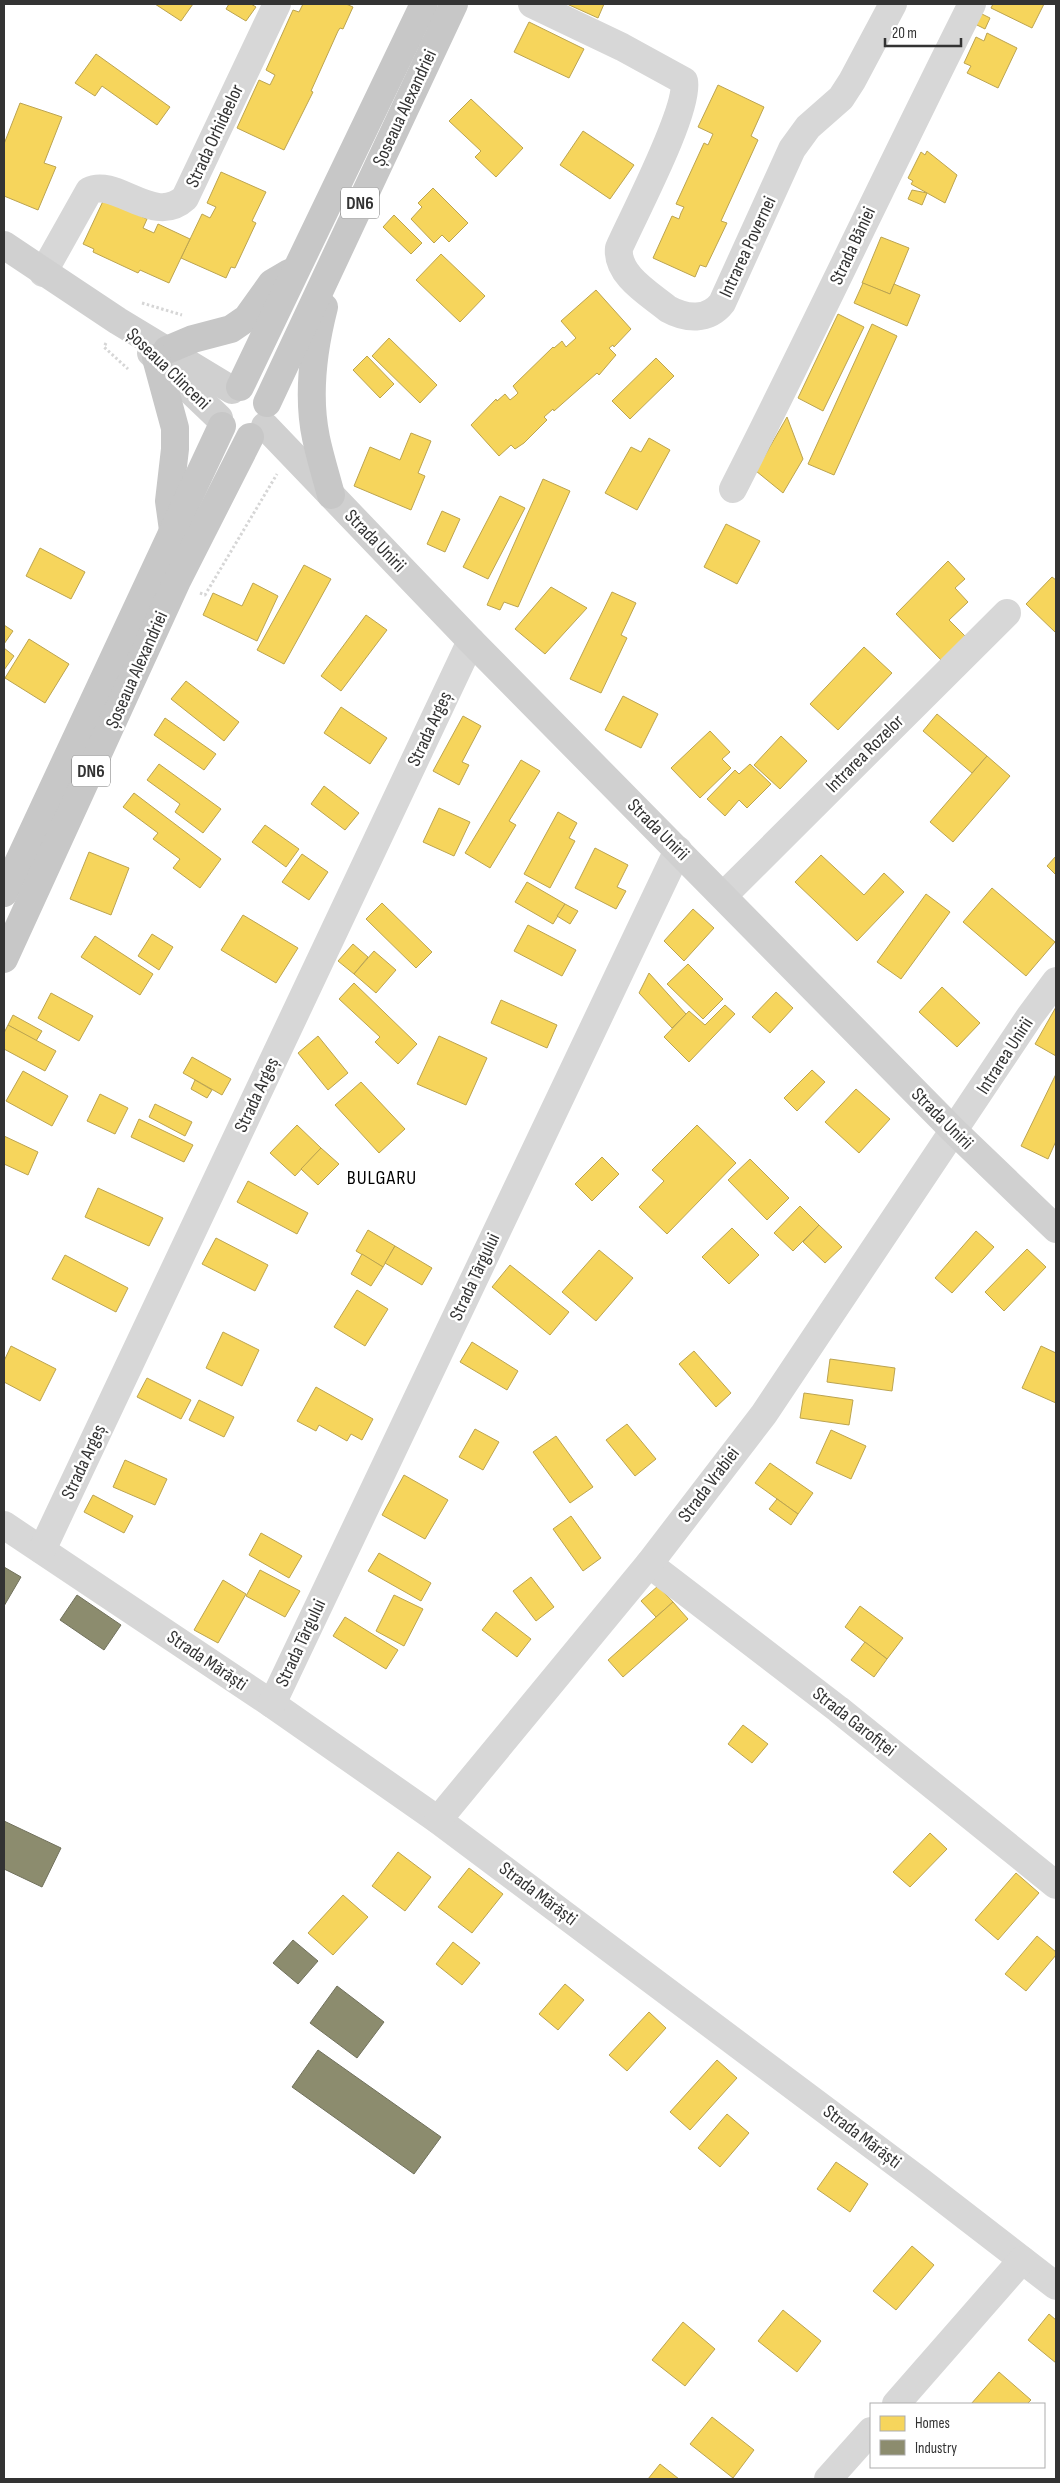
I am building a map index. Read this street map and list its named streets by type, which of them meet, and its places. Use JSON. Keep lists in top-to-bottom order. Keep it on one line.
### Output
{"streets":{"highway":["Șoseaua Alexandriei","DN6"],"main road":["Șoseaua Clinceni","Strada Unirii"],"street":["Strada Orhideelor","Strada Băniei","Intrarea Povernei","Strada Argeș","Intrarea Rozelor","Intrarea Unirii","Strada Târgului","Strada Vrabiei","Strada Mărăști","Strada Garofiței"]},"crossings":[["Șoseaua Alexandriei","DN6"],["Șoseaua Alexandriei","Șoseaua Clinceni"],["Șoseaua Alexandriei","Strada Unirii"],["Strada Orhideelor","Șoseaua Clinceni"],["DN6","Șoseaua Clinceni"],["DN6","Strada Unirii"],["Șoseaua Clinceni","Strada Unirii"],["Strada Unirii","Strada Argeș"],["Strada Unirii","Intrarea Rozelor"],["Strada Unirii","Intrarea Unirii"],["Strada Unirii","Strada Târgului"],["Strada Unirii","Strada Vrabiei"],["Strada Argeș","Strada Mărăști"],["Intrarea Unirii","Strada Vrabiei"],["Strada Târgului","Strada Mărăști"],["Strada Vrabiei","Strada Mărăști"],["Strada Vrabiei","Strada Garofiței"]],"districts":["BULGARU"],"legend":["Homes","Industry"],"scale_bar":"20 m"}
